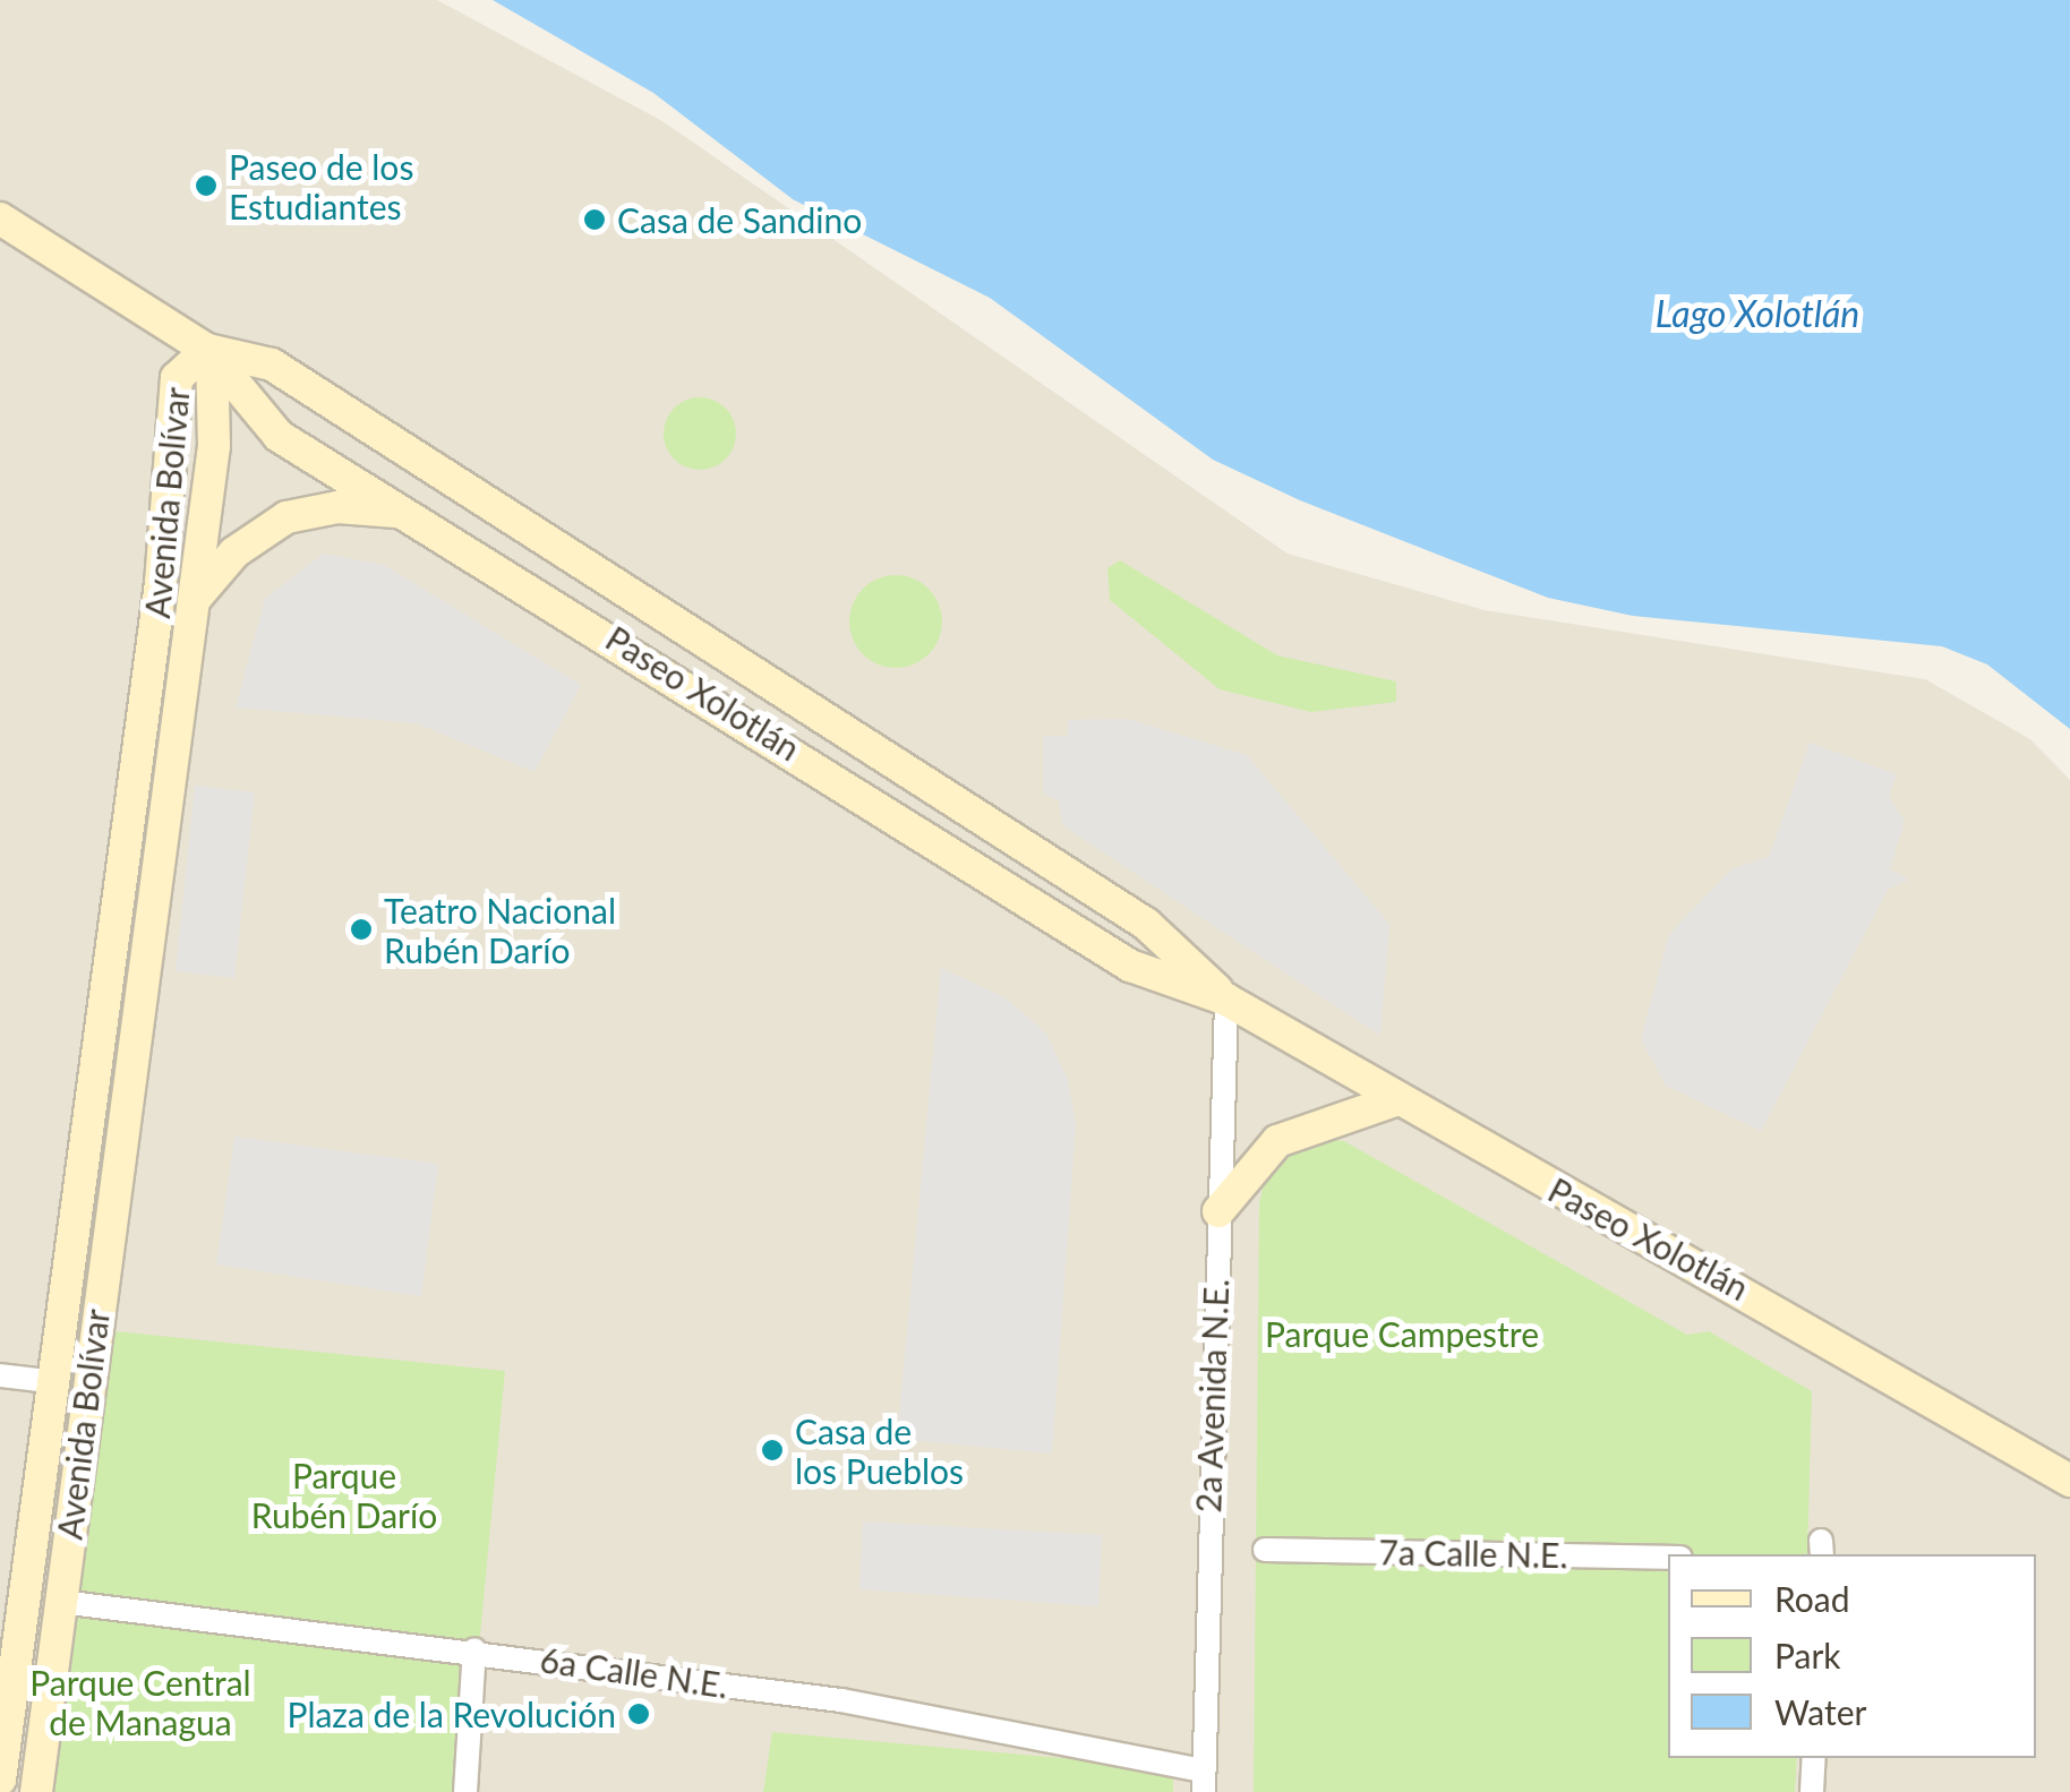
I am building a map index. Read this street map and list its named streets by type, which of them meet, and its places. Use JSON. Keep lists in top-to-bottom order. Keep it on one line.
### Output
{"streets":{"street":["Avenida Bolívar","Paseo Xolotlán","2a Avenida N.E.","7a Calle N.E.","6a Calle N.E."]},"crossings":[["Avenida Bolívar","Paseo Xolotlán"],["Avenida Bolívar","6a Calle N.E."],["Paseo Xolotlán","2a Avenida N.E."],["2a Avenida N.E.","6a Calle N.E."]],"water":["Lago Xolotlán"],"parks":["Parque Campestre","Parque Rubén Darío","Parque Central de Managua"],"places":["Paseo de los Estudiantes","Casa de Sandino","Teatro Nacional Rubén Darío","Casa de los Pueblos","Plaza de la Revolución"],"legend":["Road","Park","Water"]}
